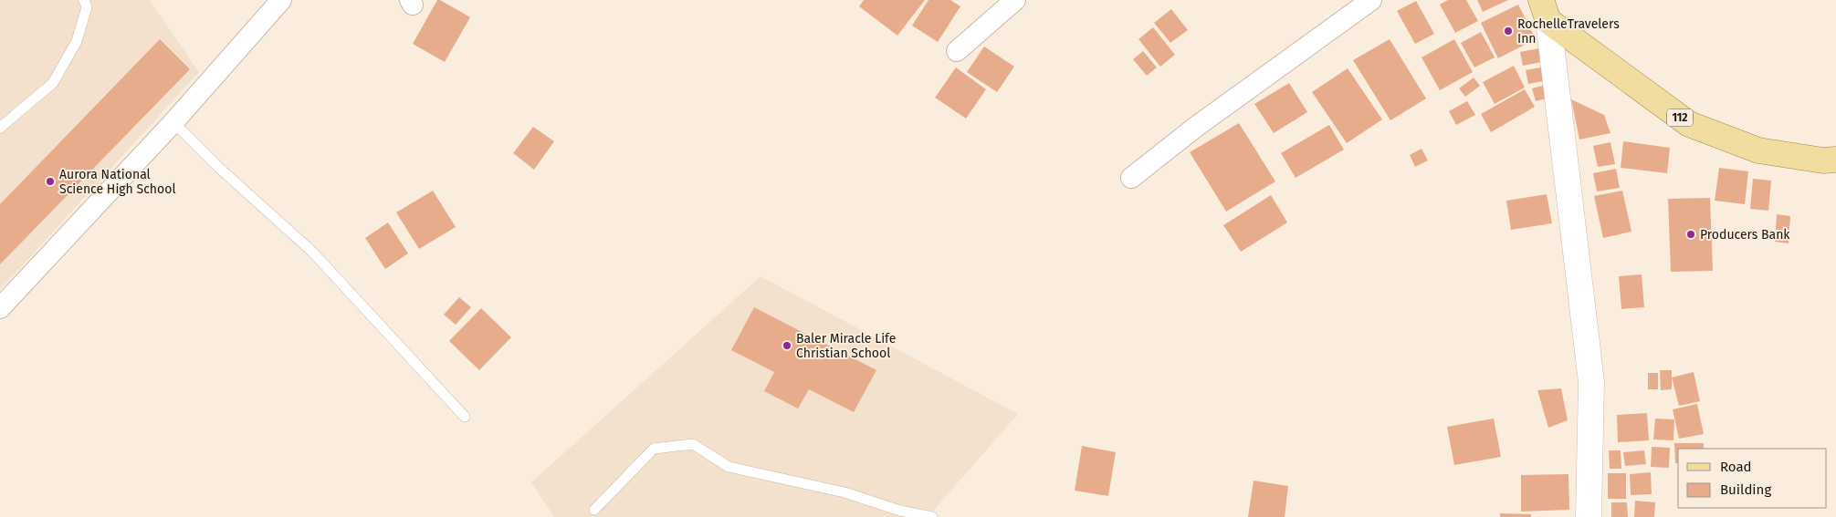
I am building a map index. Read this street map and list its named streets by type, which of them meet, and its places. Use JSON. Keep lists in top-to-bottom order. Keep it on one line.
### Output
{"streets":{"main road":["112"]},"places":["RochelleTravelers Inn","Aurora National Science High School","Producers Bank","Baler Miracle Life Christian School"],"legend":["Road","Building"]}
